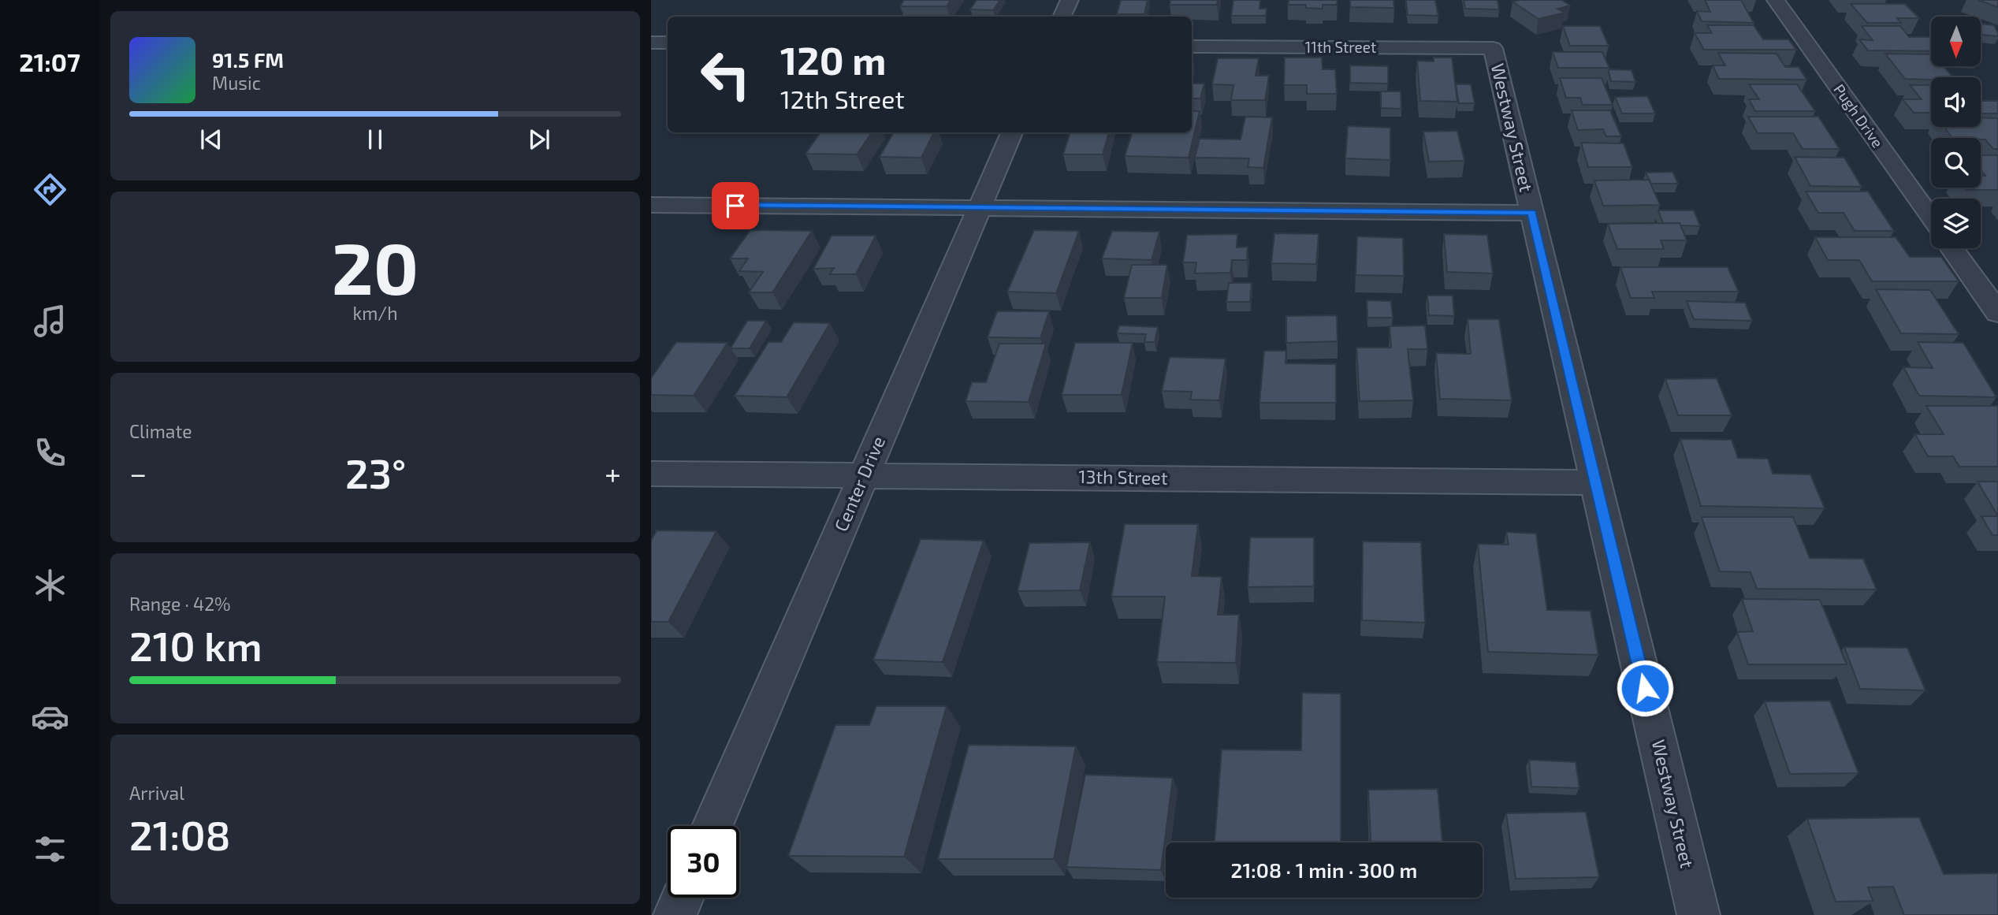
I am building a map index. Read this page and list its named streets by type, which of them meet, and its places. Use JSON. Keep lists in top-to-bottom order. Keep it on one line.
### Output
{"streets":{"street":["11th Street","Pugh Drive","Westway Street","13th Street","Center Drive"]},"crossings":[["11th Street","Westway Street"],["Westway Street","13th Street"],["13th Street","Center Drive"]],"north":"bottom","page":{"tabs":"21:07","turn":["120 m","12th Street"],"song":["91.5 FM","Music"],"tile":[["20","km/h"],"Climate",["Range · 42%","210 km"],["Arrival","21:08"]],"heat":["−","23°","+"],"limit":"30","trip":"21:08 · 1 min · 300 m"}}
